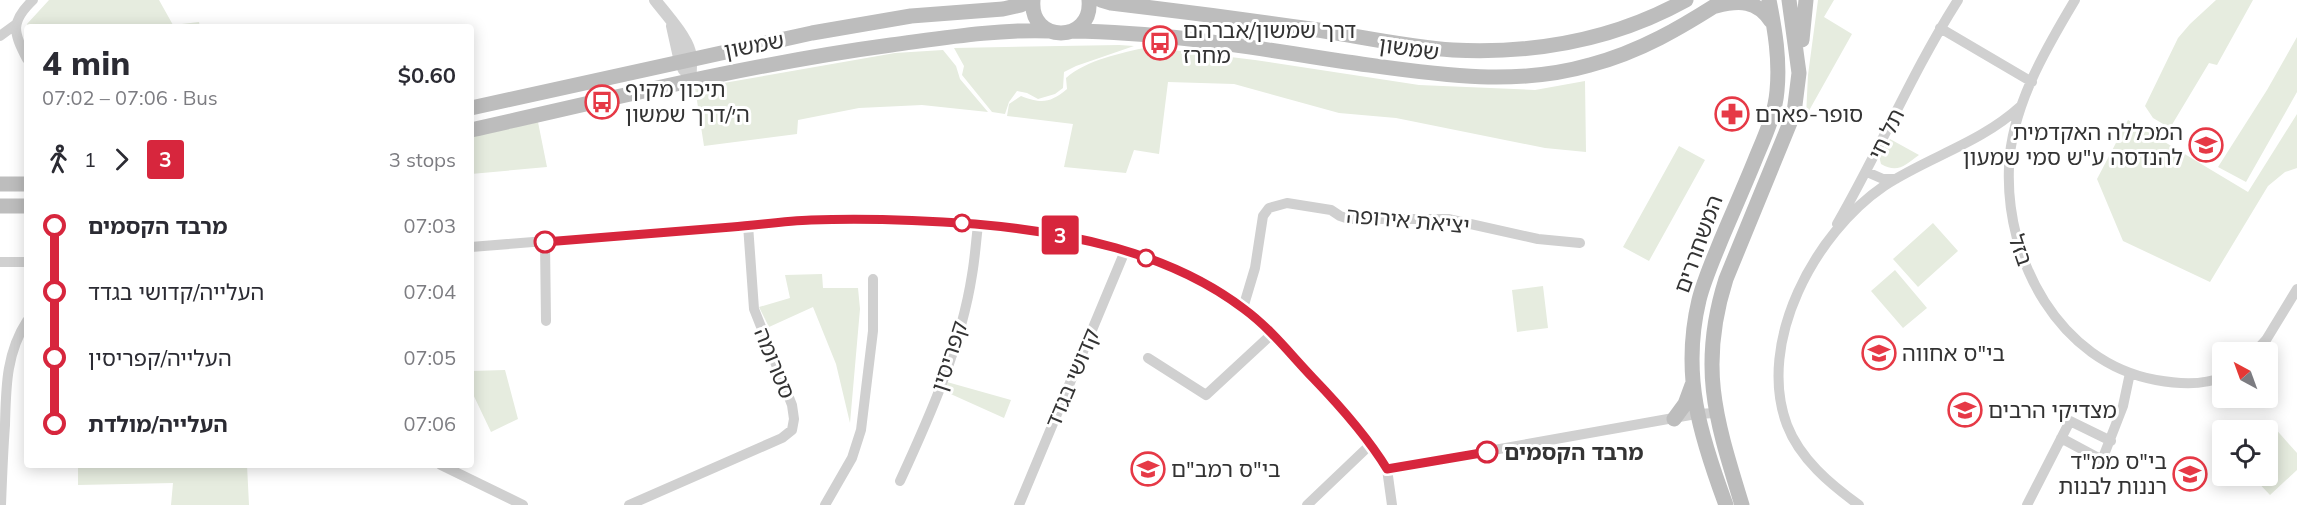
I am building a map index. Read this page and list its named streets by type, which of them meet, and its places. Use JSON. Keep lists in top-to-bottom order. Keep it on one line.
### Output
{"streets":{"main road":["שמשון","המשחררים"],"street":["תל חי","יציאת אירופה","בזל","קפריסין","סטרומה","קדושי בגדד"]},"places":{"bus stop":["דרך שמשון/אברהם מחרז","תיכון מקיף ה׳/דרך שמשון"],"pharmacy":["סופר-פארם"],"school or university":["המכללה האקדמית להנדסה ע\"ש סמי שמעון","בי\"ס אחווה","מצדיקי הרבים","בי\"ס רמב\"ם","בי\"ס ממ\"ד רננות לבנות"],"other":["מרבד הקסמים"]},"lines":["bus line 3"],"north":"top left","page":{"on_map":"3","heading":["4 min","07:02 – 07:06 · Bus","$0.60"],"legs":["1","3","3 stops"],"list":[{"name":"מרבד הקסמים","value":"07:03"},{"name":"העלייה/קדושי בגדד","value":"07:04"},{"name":"העלייה/קפריסין","value":"07:05"},{"name":"העלייה/מולדת","value":"07:06"}]}}
